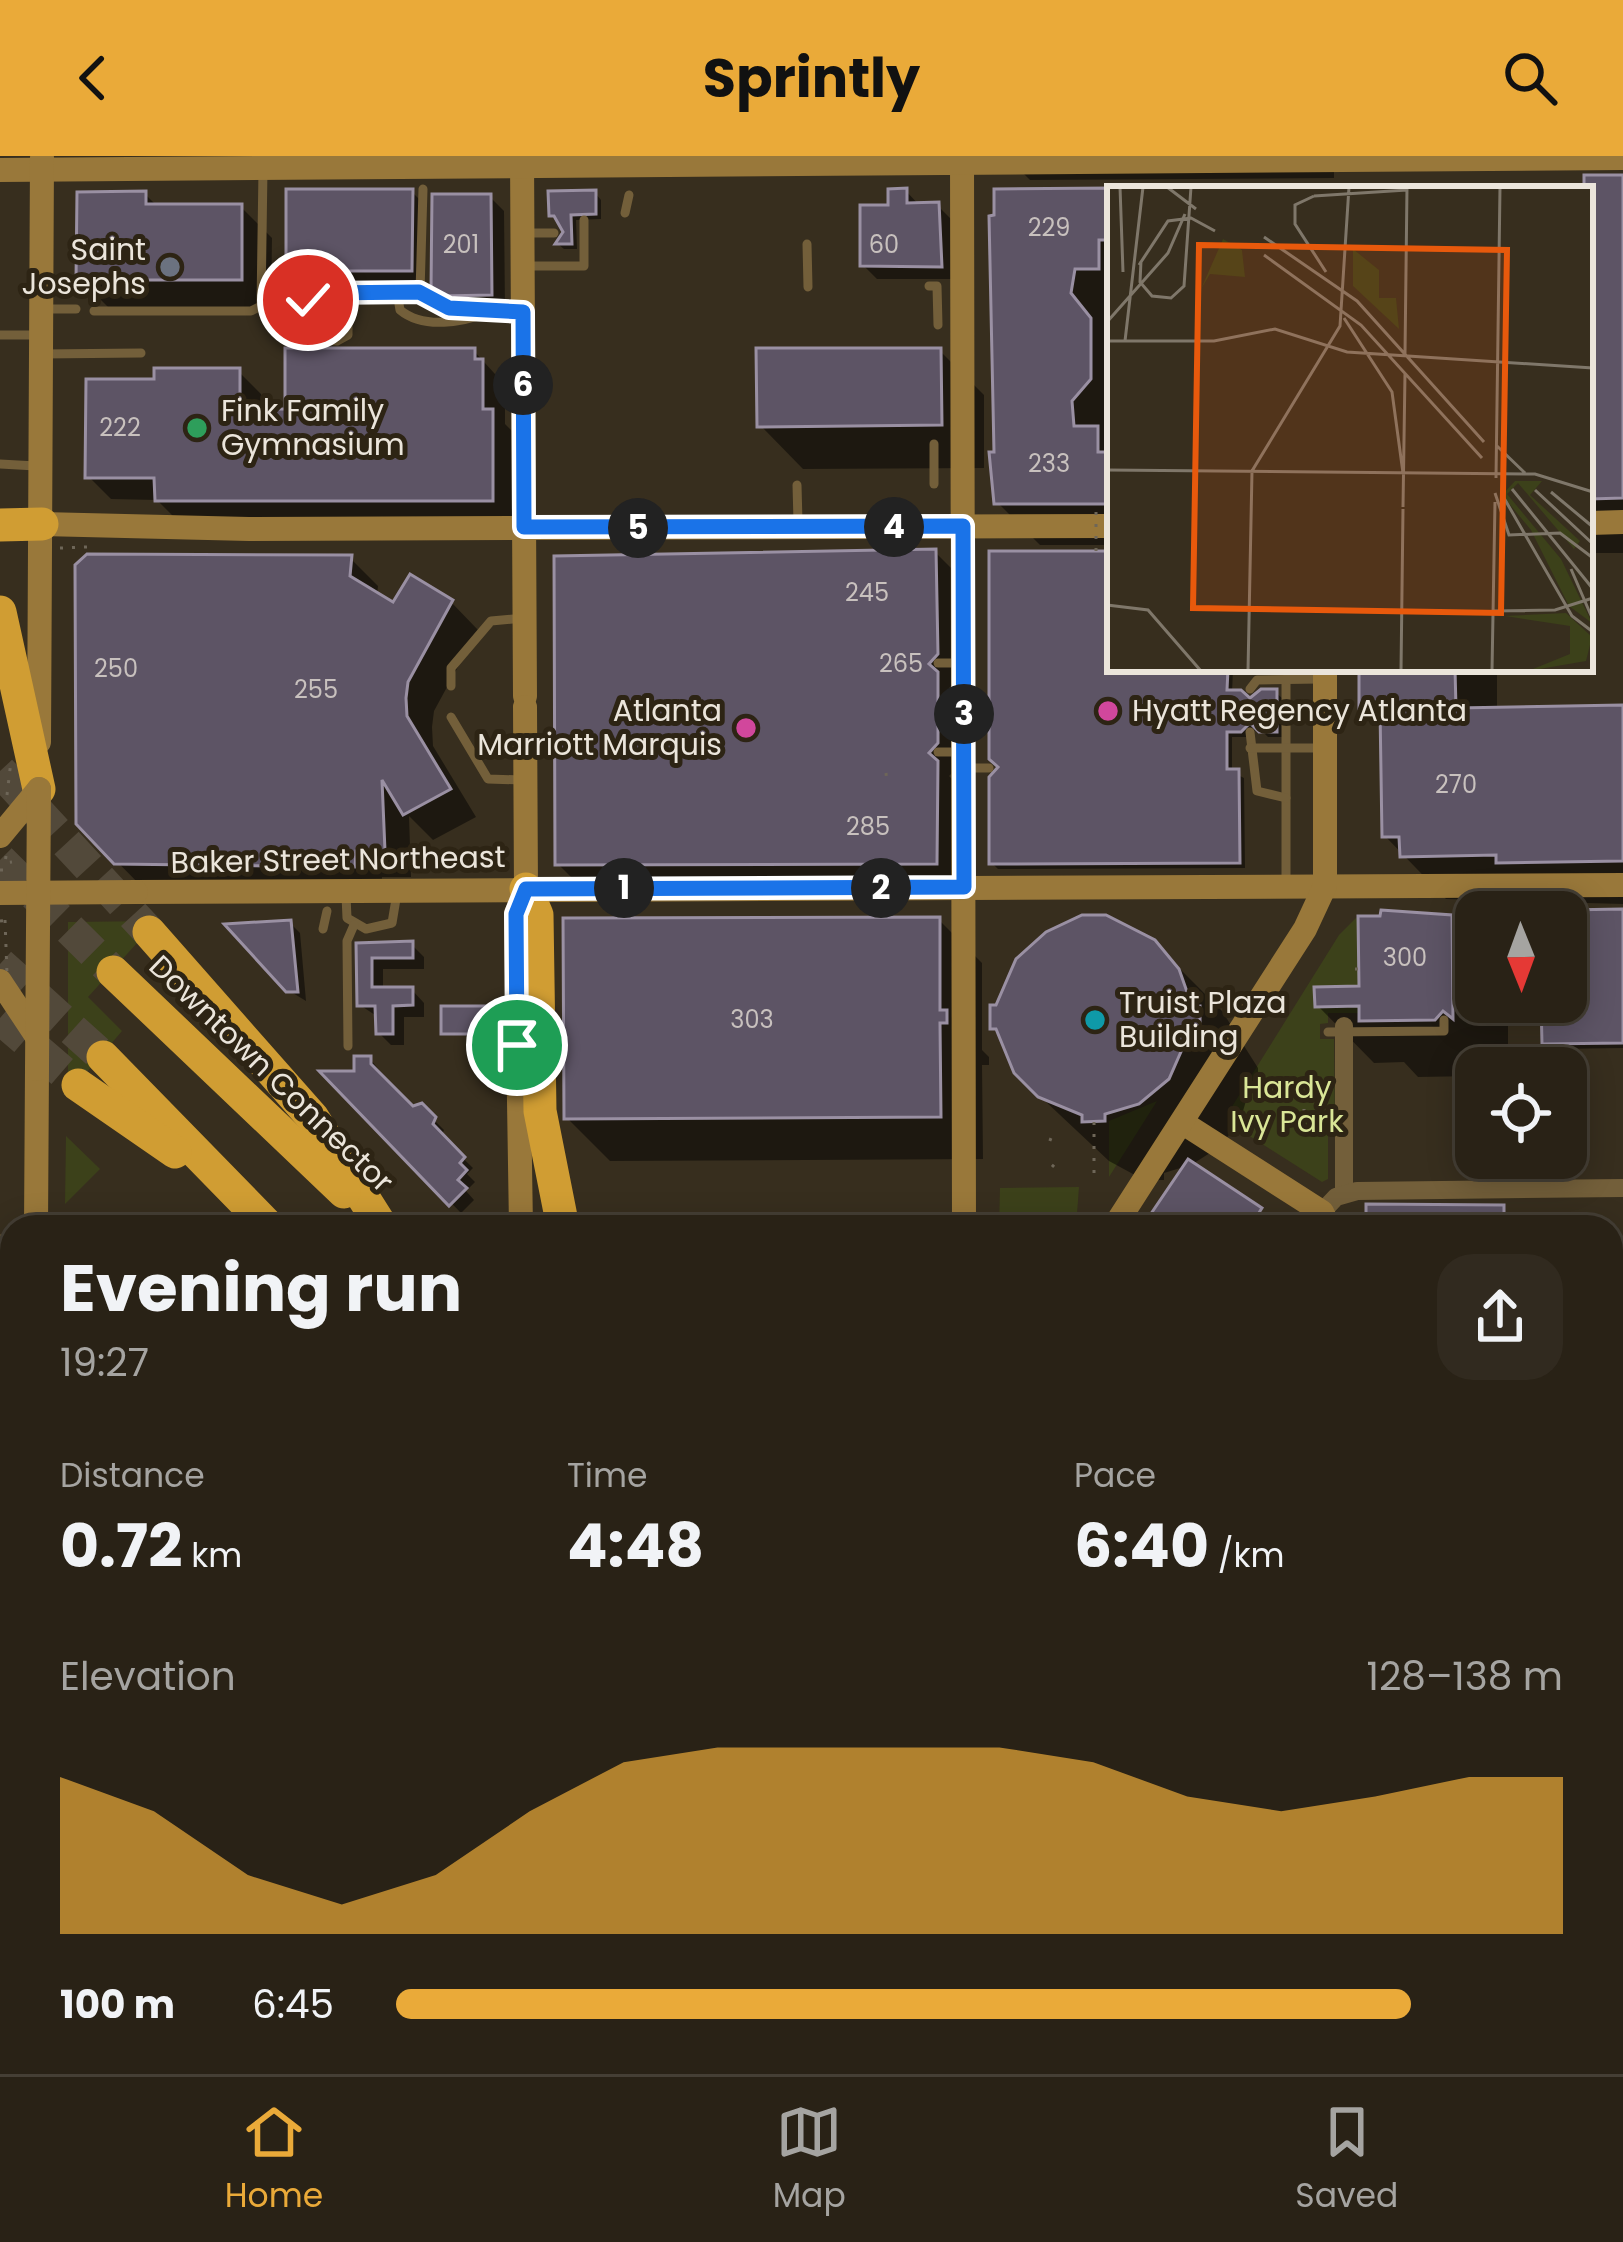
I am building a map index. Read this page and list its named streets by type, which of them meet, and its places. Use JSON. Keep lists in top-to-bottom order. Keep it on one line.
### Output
{"streets":{"highway":["Downtown Connector"],"main road":["Baker Street Northeast"]},"parks":["Hardy Ivy Park"],"places":["Saint Josephs","Fink Family Gymnasium","Hyatt Regency Atlanta","Atlanta Marriott Marquis","Truist Plaza Building"],"house_numbers":["229","201","60","222","233","245","265","250","255","270","285","300","303"],"north":"bottom","page":{"header":"Sprintly","pins":["6","4","5","3","1","2"],"heading":["Evening run","19:27"],"stats":[["Distance","0.72 km"],["Time","4:48"],["Pace","6:40 /km"]],"chart":["Elevation","128–138 m"],"list":[{"name":"100 m","note":"6:45"}],"tabs":["Home","Map","Saved"]}}
